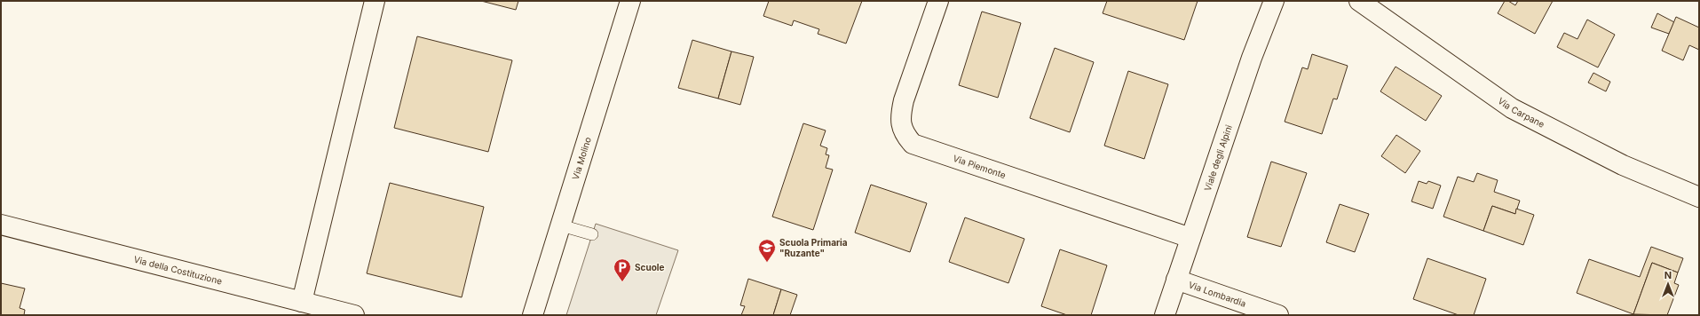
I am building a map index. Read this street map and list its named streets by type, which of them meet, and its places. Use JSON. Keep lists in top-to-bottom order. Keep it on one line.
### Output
{"streets":{"street":["Via Carpane","Via Molino","Viale degli Alpini","Via Piemonte","Via della Costituzione","Via Lombardia"]},"crossings":[["Viale degli Alpini","Via Piemonte"],["Viale degli Alpini","Via Lombardia"]],"places":{"school or university":["Scuola Primaria \"Ruzante\""],"parking":["Scuole"]},"north":"top"}
